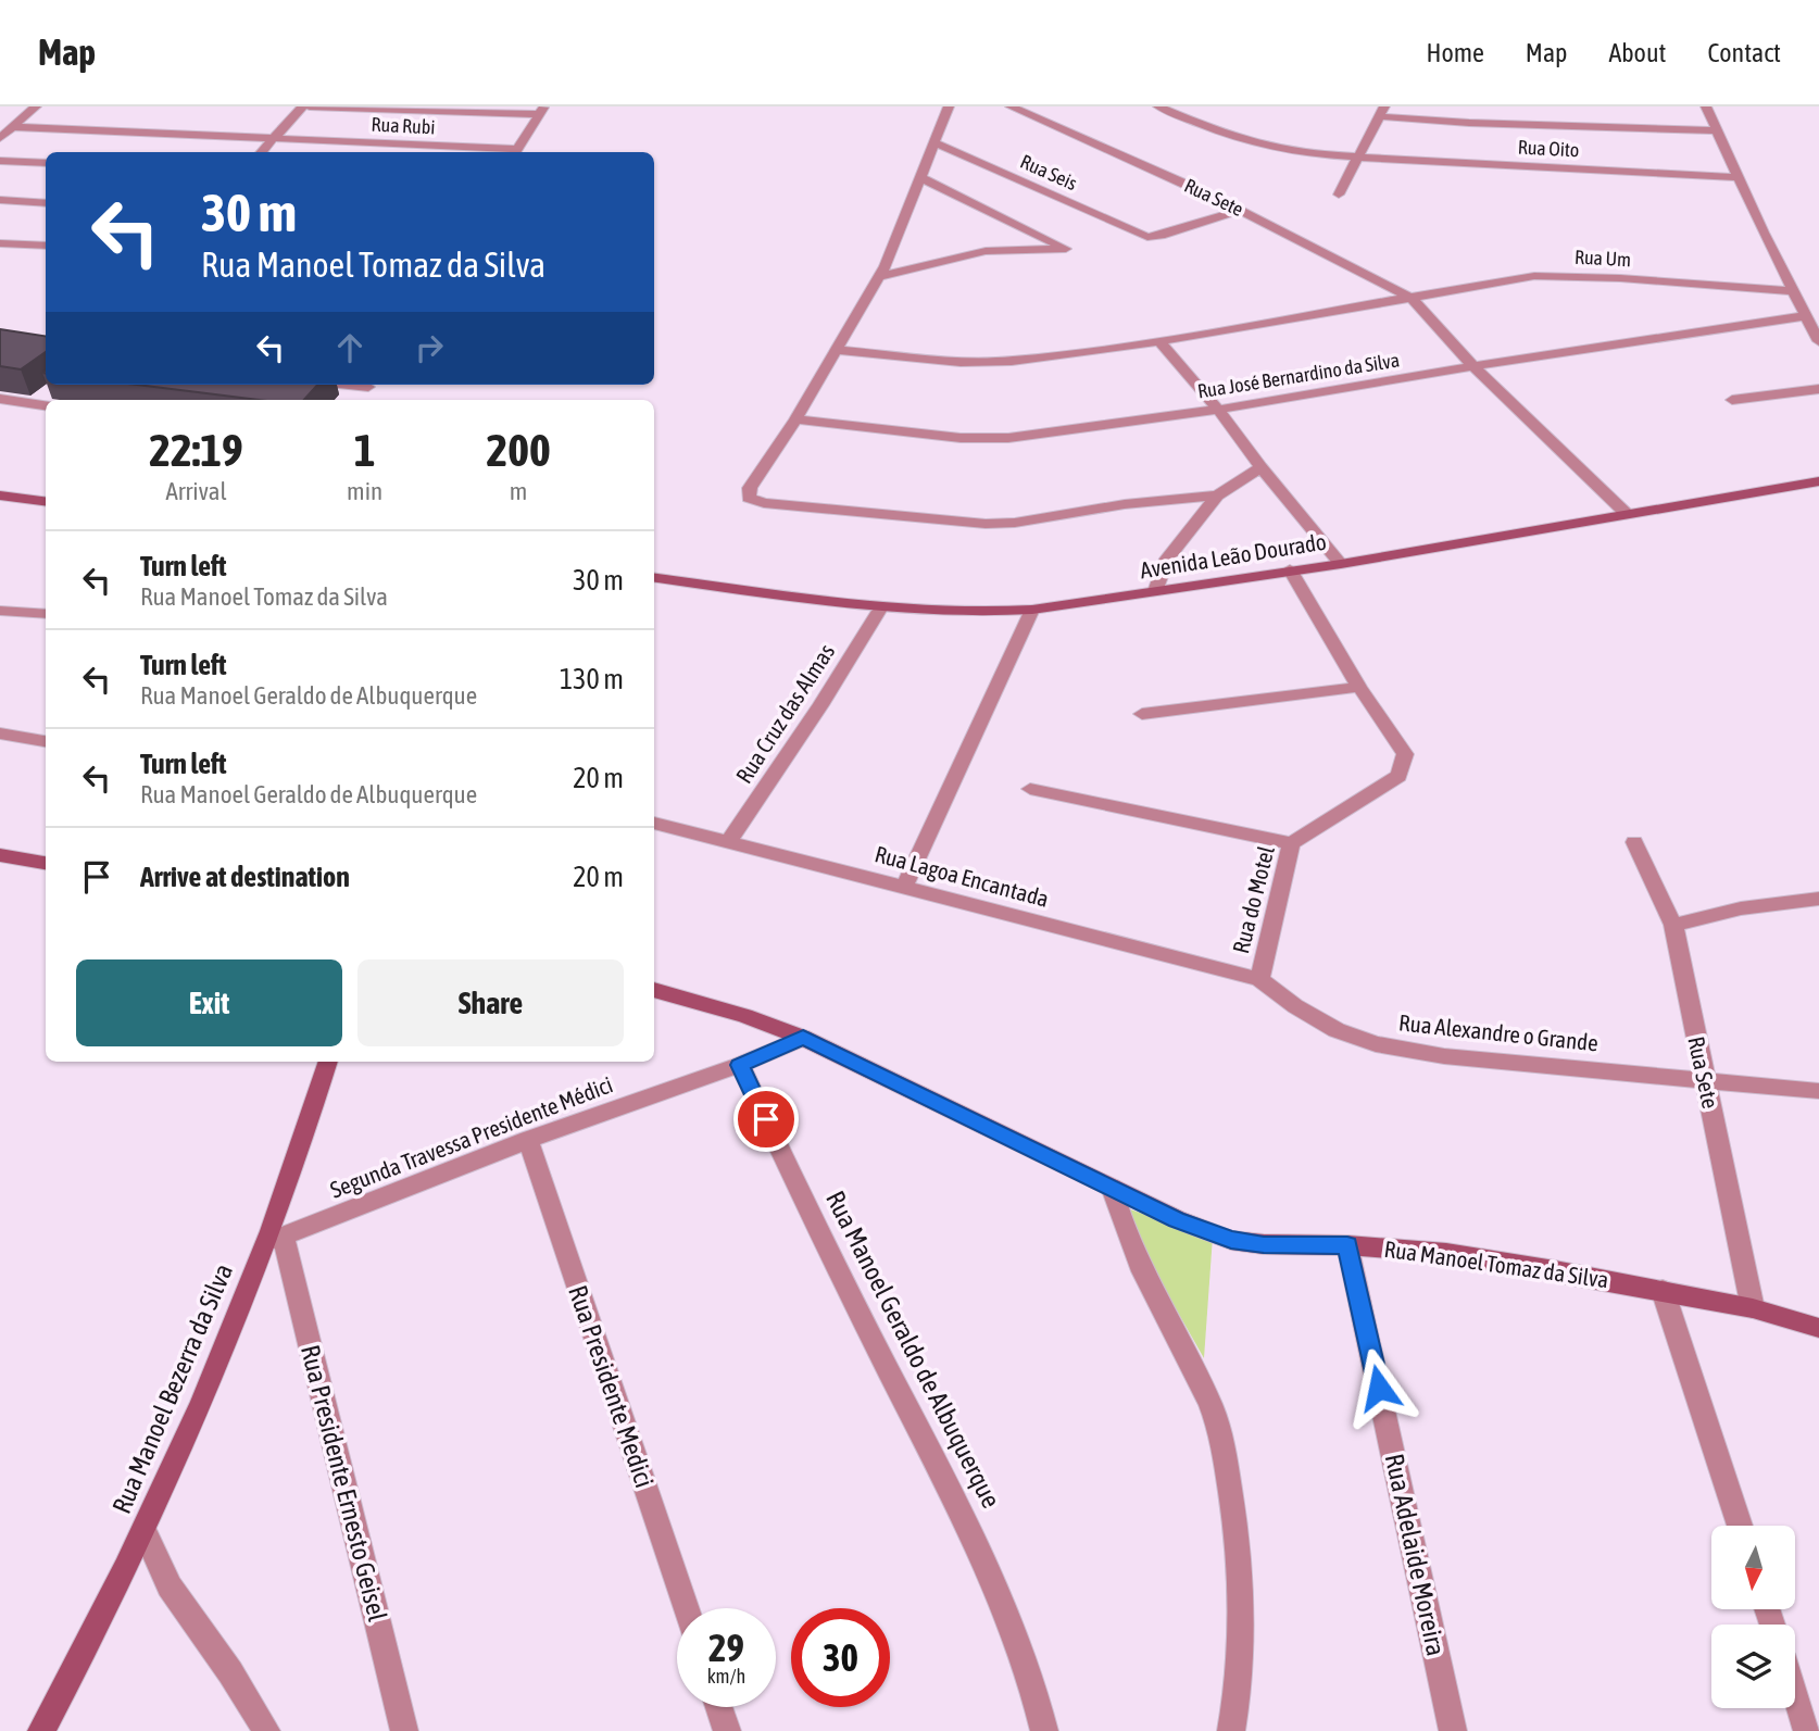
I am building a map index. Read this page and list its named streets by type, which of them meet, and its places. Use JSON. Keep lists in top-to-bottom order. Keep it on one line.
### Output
{"streets":{"street":["Rua Rubi","Rua Oito","Rua Seis","Rua Sete","Rua Um","Rua José Bernardino da Silva","Avenida Leão Dourado","Rua Cruz das Almas","Rua Lagoa Encantada","Rua do Motel","Rua Alexandre o Grande","Segunda Travessa Presidente Médici","Rua Manoel Tomaz da Silva","Rua Manoel Geraldo de Albuquerque","Rua Presidente Medici","Rua Manoel Bezerra da Silva","Rua Presidente Ernesto Geisel","Rua Adelaide Moreira"]},"crossings":[["Rua Seis","Rua Sete"],["Rua Sete","Rua Um"],["Rua Sete","Rua Alexandre o Grande"],["Rua Sete","Rua Manoel Tomaz da Silva"],["Avenida Leão Dourado","Rua Cruz das Almas"],["Rua Cruz das Almas","Rua Lagoa Encantada"],["Rua Lagoa Encantada","Rua do Motel"],["Rua Lagoa Encantada","Rua Alexandre o Grande"],["Rua do Motel","Rua Alexandre o Grande"],["Segunda Travessa Presidente Médici","Rua Manoel Geraldo de Albuquerque"],["Segunda Travessa Presidente Médici","Rua Presidente Medici"],["Segunda Travessa Presidente Médici","Rua Manoel Bezerra da Silva"],["Segunda Travessa Presidente Médici","Rua Presidente Ernesto Geisel"],["Rua Manoel Tomaz da Silva","Rua Adelaide Moreira"],["Rua Manoel Bezerra da Silva","Rua Presidente Ernesto Geisel"]],"north":"bottom","page":{"header":"Map","nav":["Home","Map","About","Contact"],"turn":["30 m","Rua Manoel Tomaz da Silva"],"eta":["22:19","Arrival","1","min","200","m"],"list":[{"name":"Turn left","note":"Rua Manoel Tomaz da Silva","value":"30 m"},{"name":"Turn left","note":"Rua Manoel Geraldo de Albuquerque","value":"130 m"},{"name":"Turn left","note":"Rua Manoel Geraldo de Albuquerque","value":"20 m"},{"name":"Arrive at destination","value":"20 m"}],"buttons":["Exit","Share"],"speed":"29 km/h","limit":"30"}}
